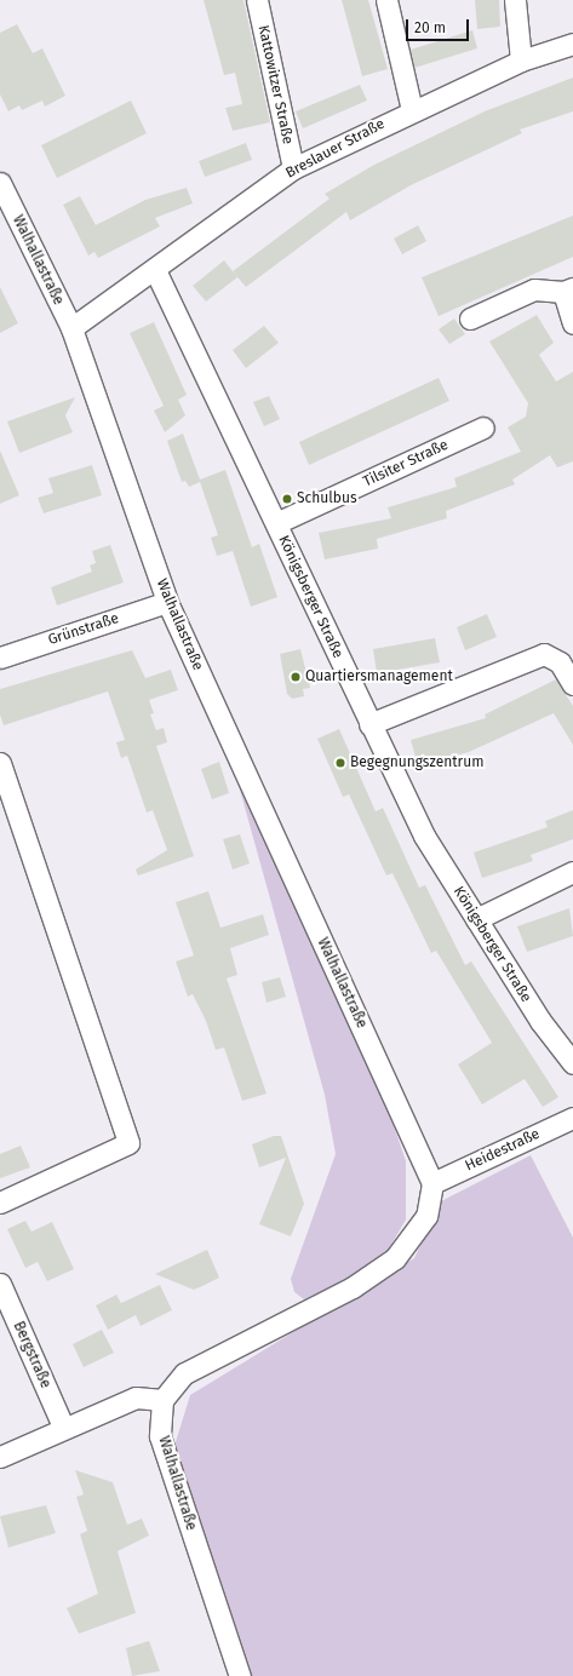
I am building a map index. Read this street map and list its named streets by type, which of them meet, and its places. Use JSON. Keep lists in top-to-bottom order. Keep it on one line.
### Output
{"streets":{"street":["Kattowitzer Straße","Breslauer Straße","Walhallastraße","Tilsiter Straße","Königsberger Straße","Grünstraße","Heidestraße","Bergstraße"]},"crossings":[["Kattowitzer Straße","Breslauer Straße"],["Breslauer Straße","Walhallastraße"],["Breslauer Straße","Königsberger Straße"],["Walhallastraße","Grünstraße"],["Walhallastraße","Heidestraße"],["Tilsiter Straße","Königsberger Straße"]],"places":["Schulbus","Quartiersmanagement","Begegnungszentrum"],"scale_bar":"20 m"}
